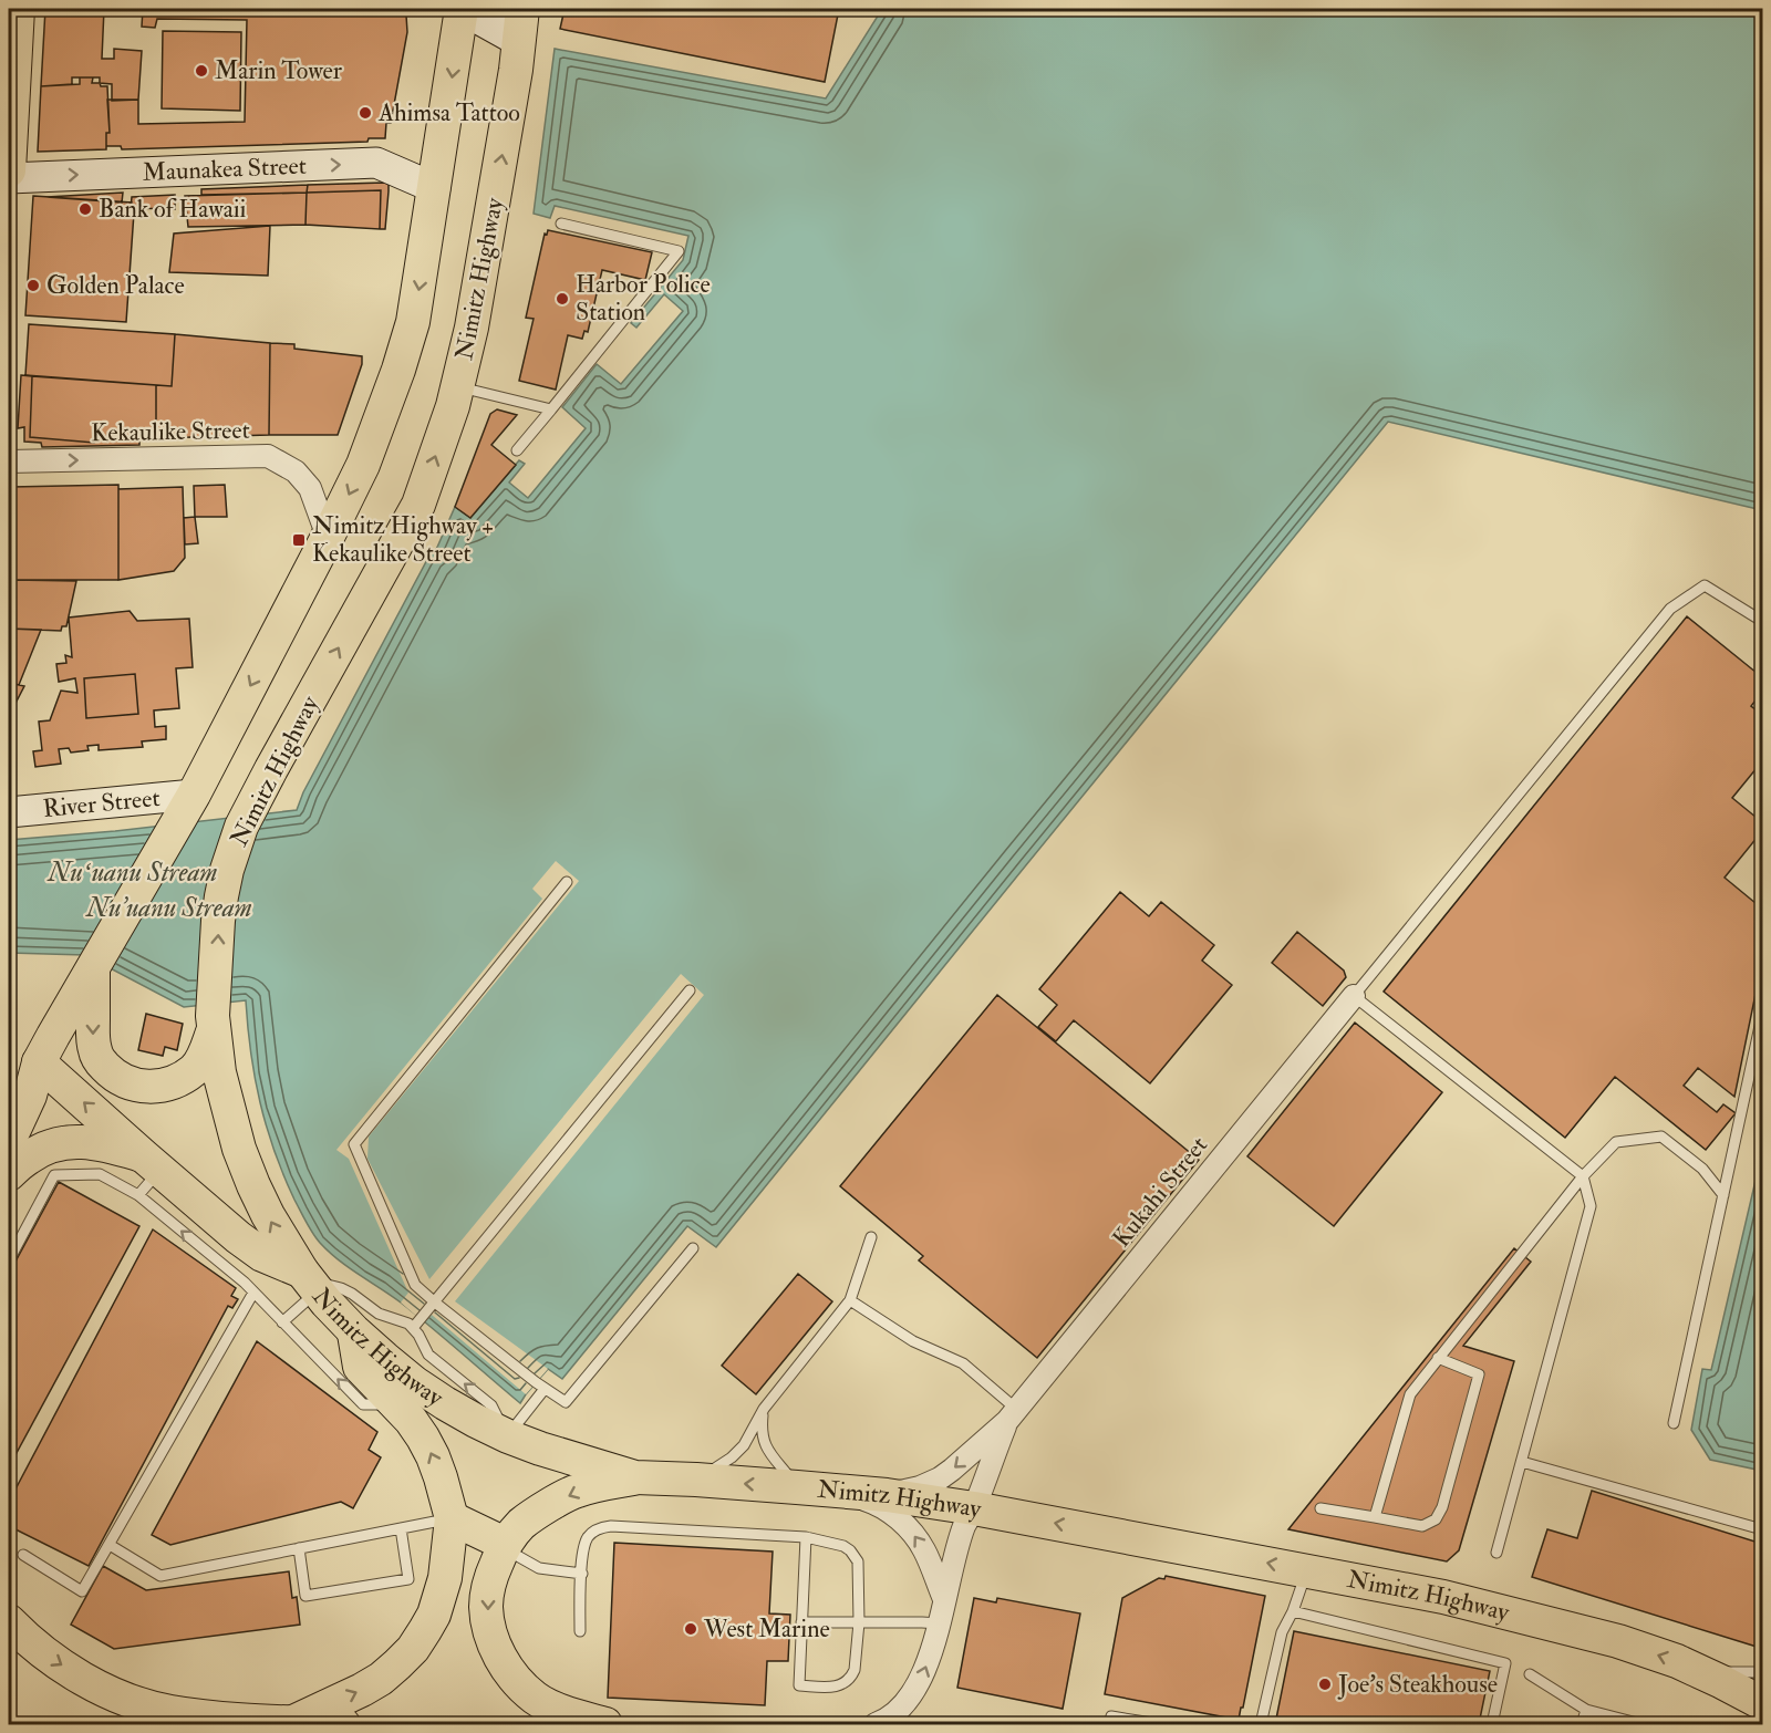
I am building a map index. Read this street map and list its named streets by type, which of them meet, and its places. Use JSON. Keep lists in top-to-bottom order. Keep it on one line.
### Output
{"streets":{"main road":["Nimitz Highway"],"street":["Maunakea Street","Kekaulike Street","River Street","Kukahi Street"]},"crossings":[["Nimitz Highway","Kukahi Street"]],"one_way":["Maunakea Street","Kekaulike Street"],"water":["Nuʻuanu Stream","Nu'uanu Stream"],"places":{"other":["Marin Tower","Ahimsa Tattoo","Bank of Hawaii","Golden Palace","Harbor Police Station","West Marine","Joe’s Steakhouse"],"transit":["Nimitz Highway + Kekaulike Street"]}}
